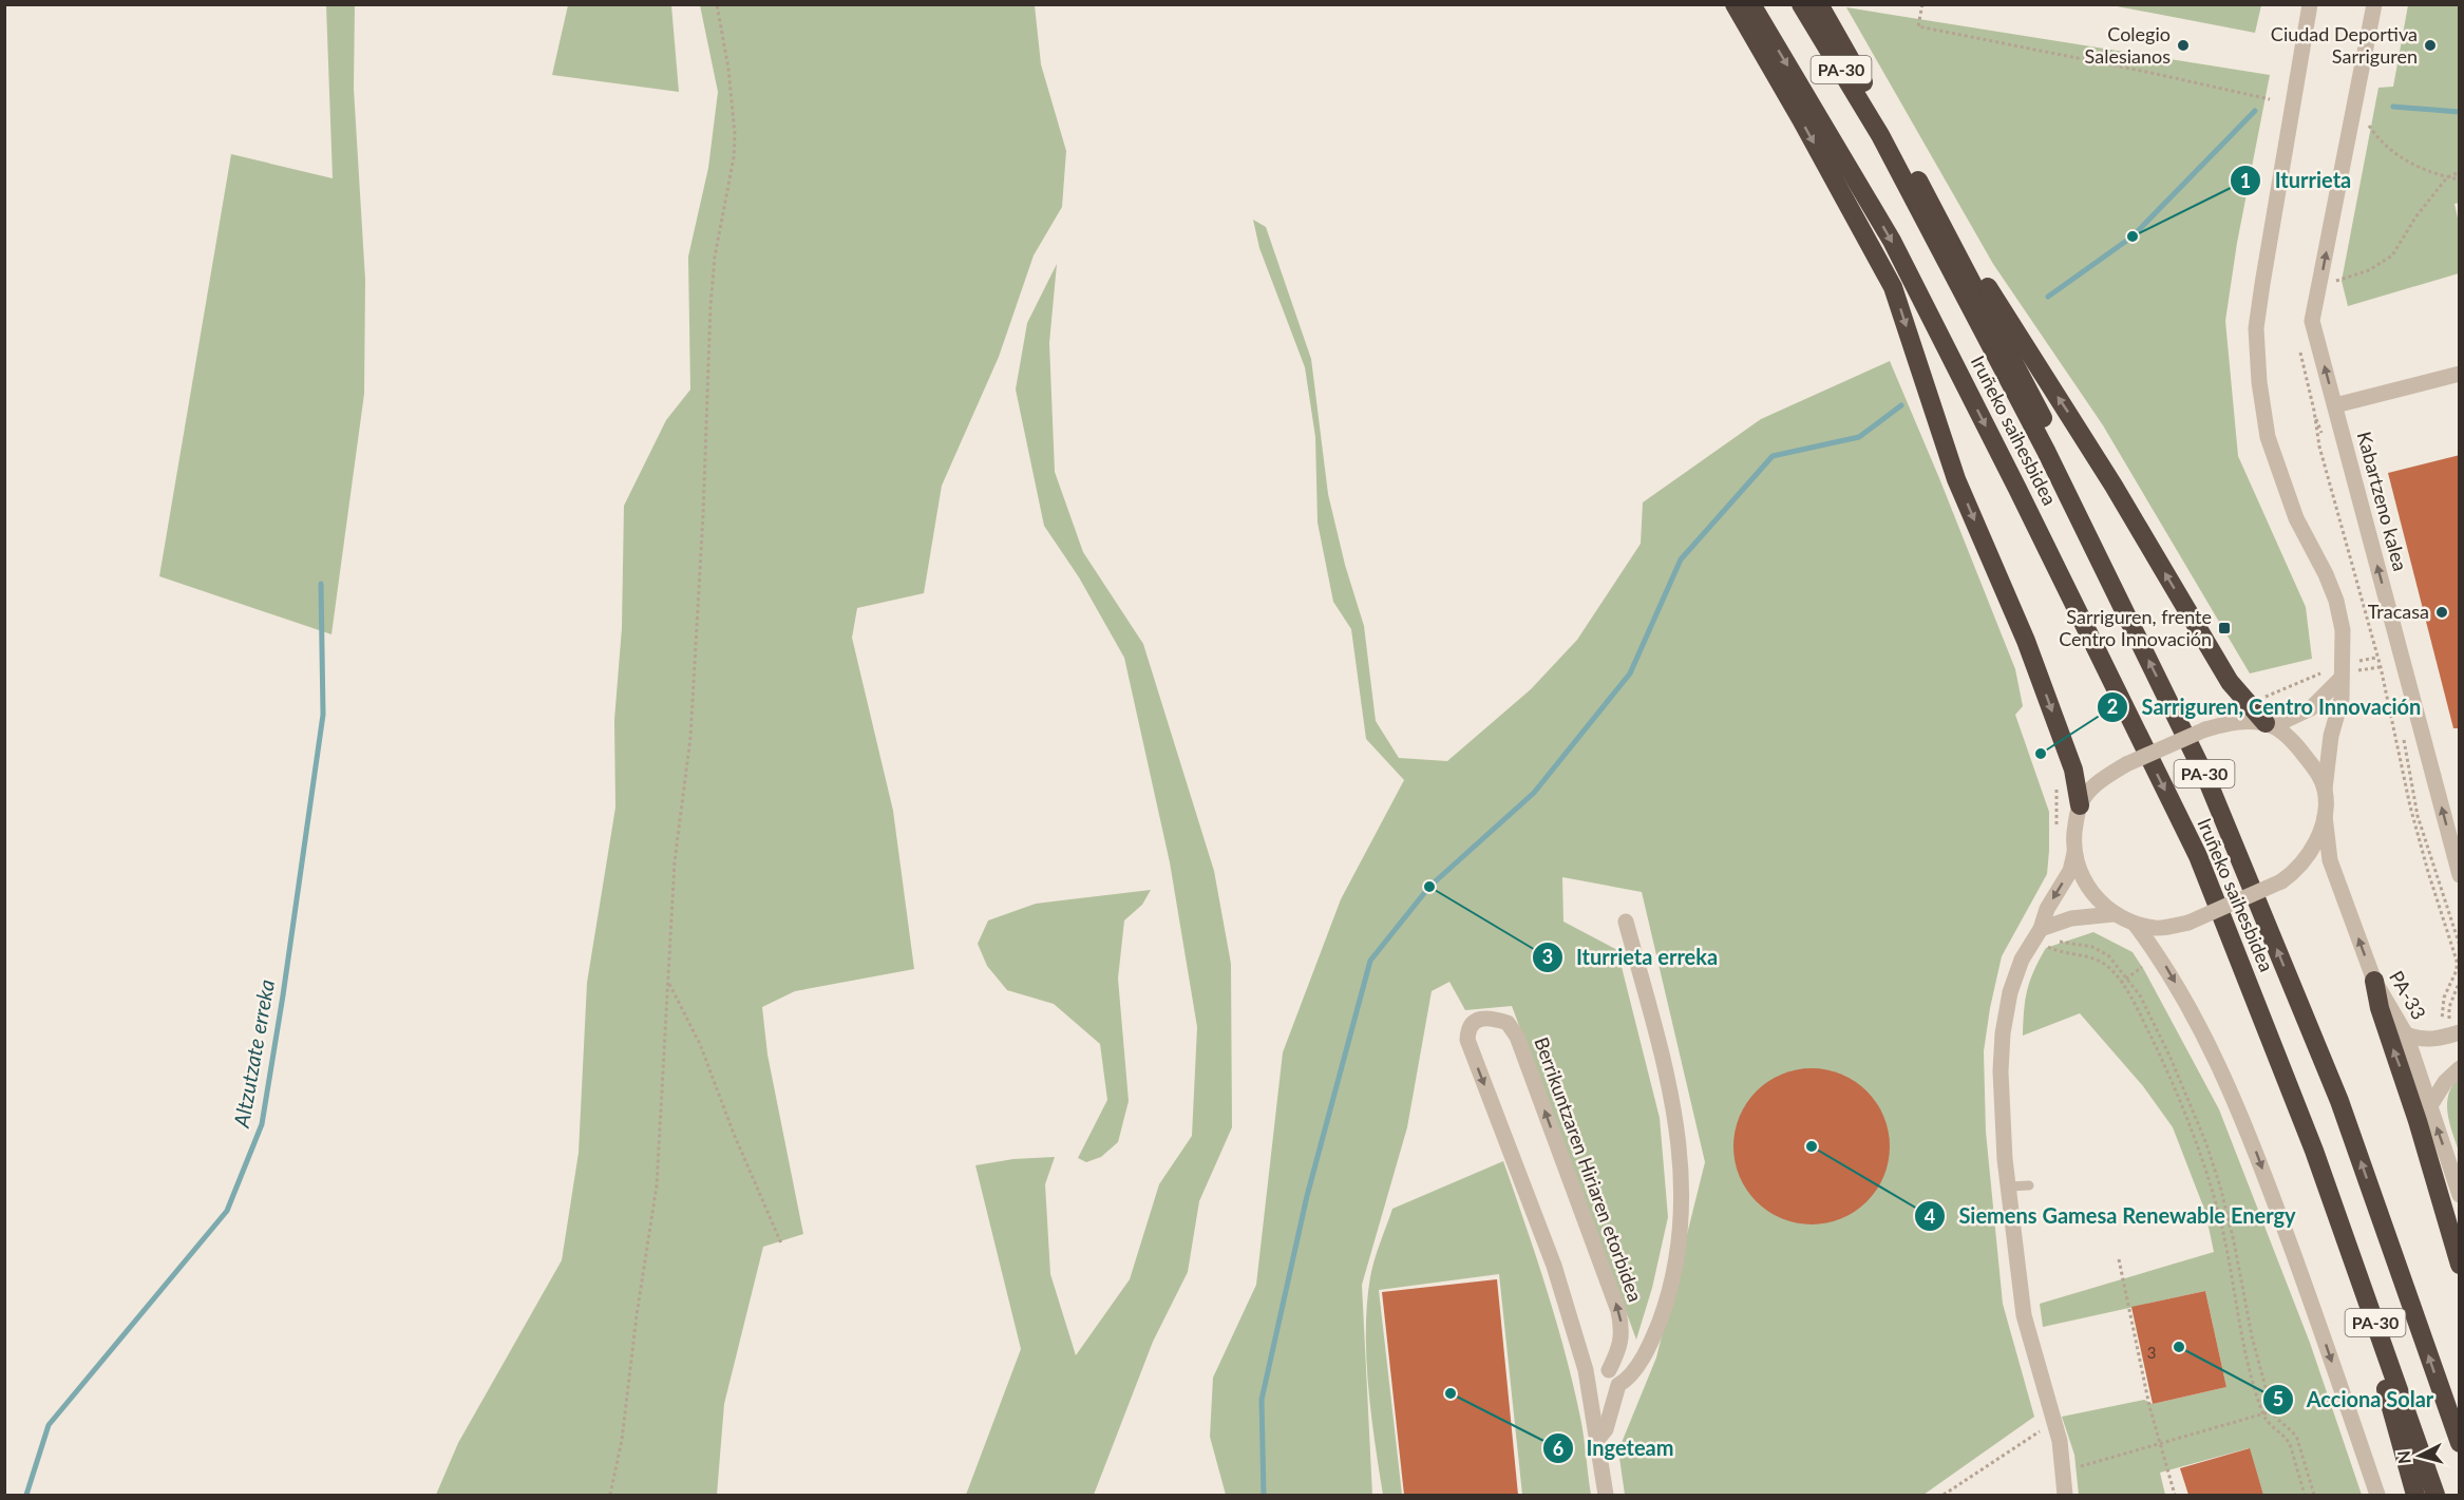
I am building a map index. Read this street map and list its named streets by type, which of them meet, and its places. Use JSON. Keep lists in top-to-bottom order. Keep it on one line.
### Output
{"streets":{"highway":["PA-30","Iruñeko saihesbidea"],"street":["Kabartzeno kalea","PA-33","Berrikuntzaren Hiriaren etorbidea"]},"one_way":["PA-33"],"water":["Altzutzate erreka"],"places":{"other":["Colegio Salesianos","Ciudad Deportiva Sarriguren","Iturrieta","Tracasa","Sarriguren, Centro Innovación","Iturrieta erreka","Siemens Gamesa Renewable Energy","Acciona Solar","Ingeteam"],"transit":["Sarriguren, frente Centro Innovación"]},"house_numbers":["3"],"north":"left"}
